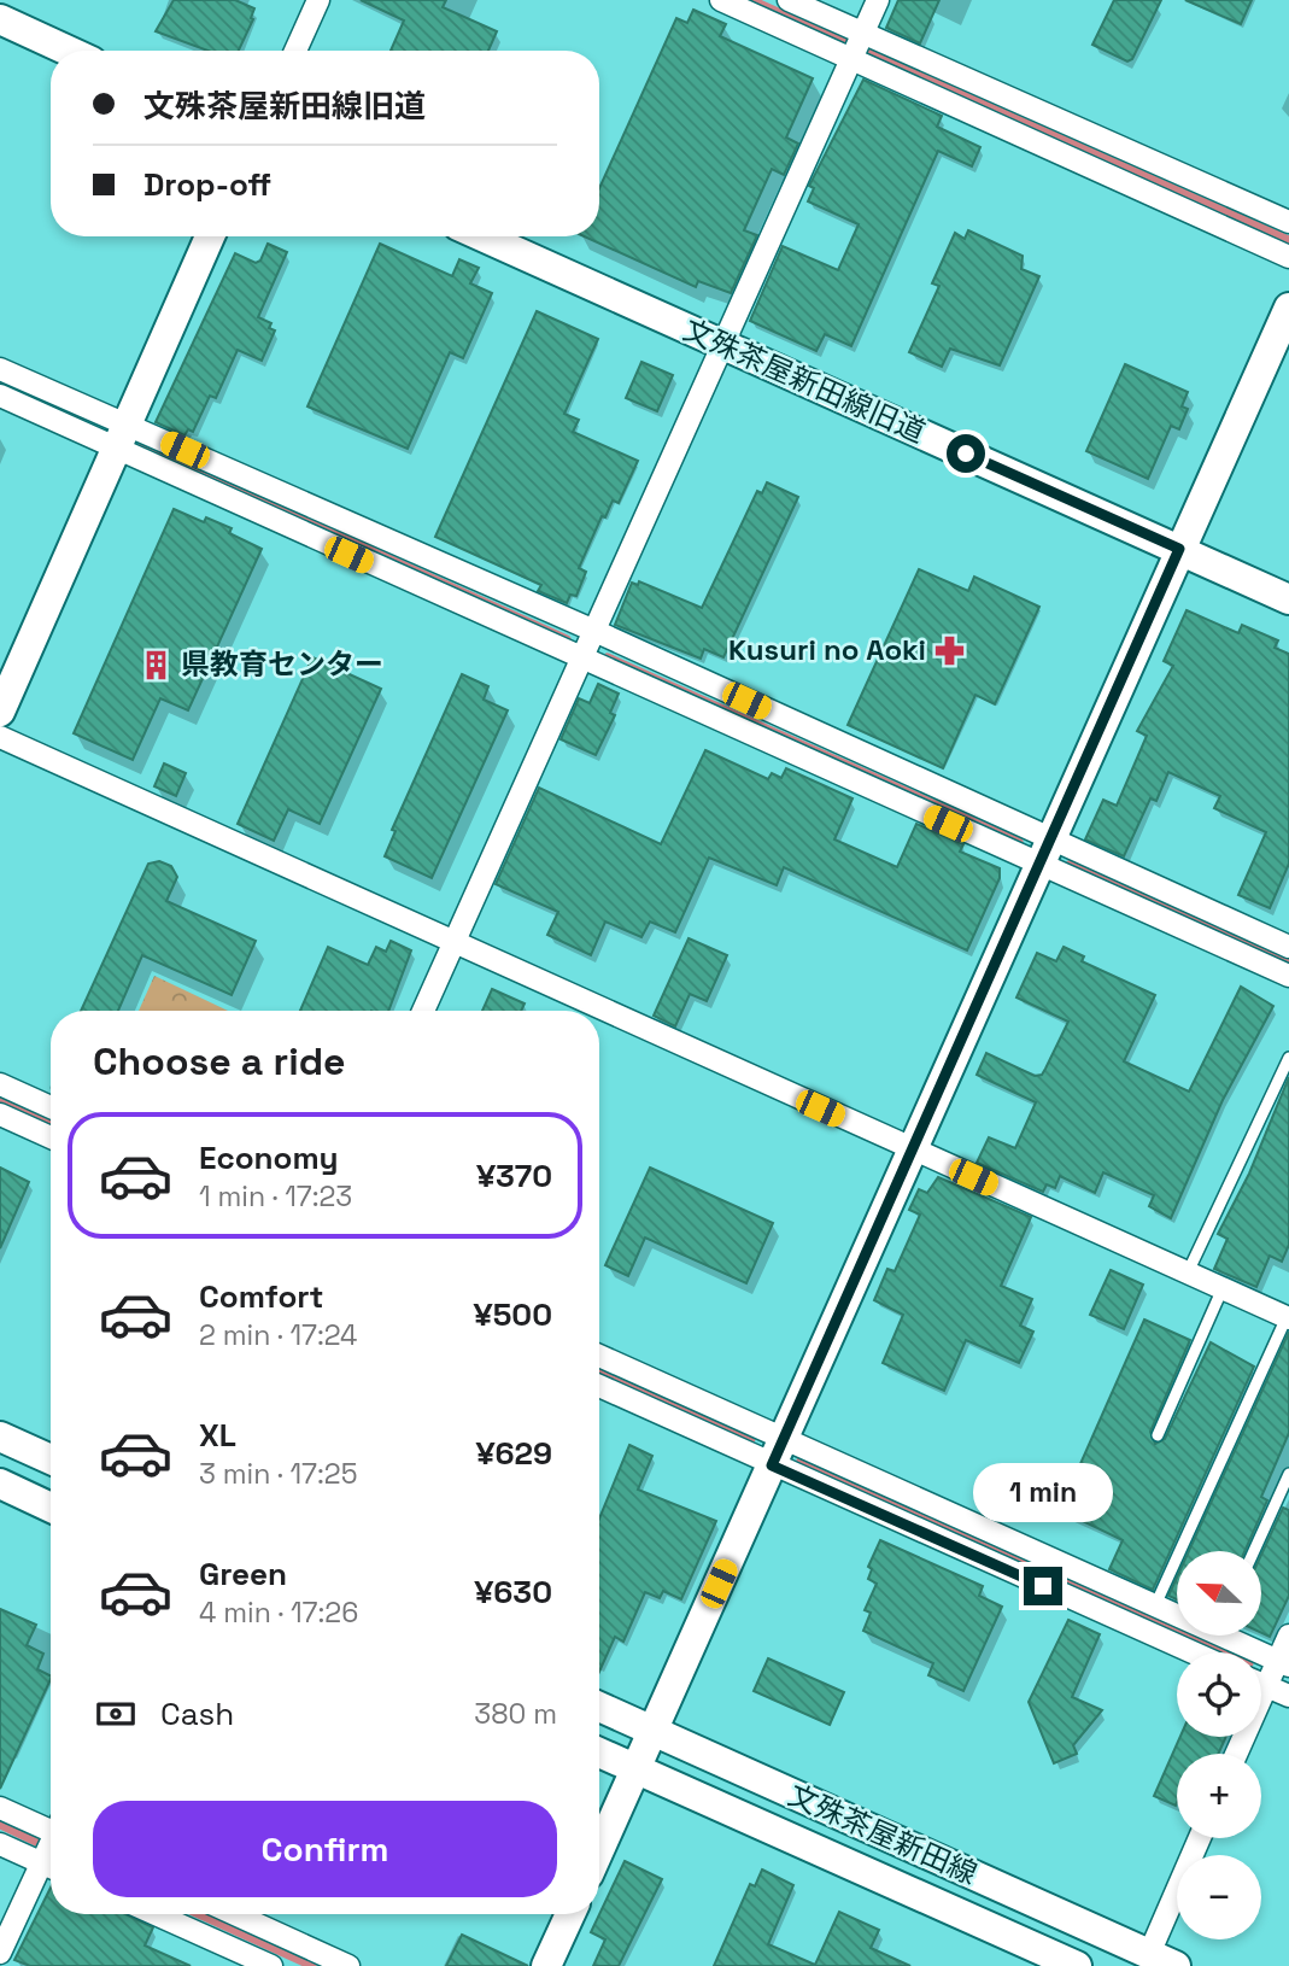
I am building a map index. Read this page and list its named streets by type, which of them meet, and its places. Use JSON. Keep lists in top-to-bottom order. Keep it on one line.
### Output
{"streets":{"street":["文殊茶屋新田線旧道","文殊茶屋新田線"]},"places":{"pharmacy":["Kusuri no Aoki"],"building":["県教育センター"]},"north":"top left","page":{"banner":["文殊茶屋新田線旧道","Drop-off"],"heading":"Choose a ride","list":[{"name":"Economy","note":"1 min · 17:23","value":"¥370"},{"name":"Comfort","note":"2 min · 17:24","value":"¥500"},{"name":"XL","note":"3 min · 17:25","value":"¥629"},{"name":"Green","note":"4 min · 17:26","value":"¥630"}],"bubble":"1 min","map_buttons":["+","−"],"pay":["Cash","380 m"],"buttons":"Confirm"}}
